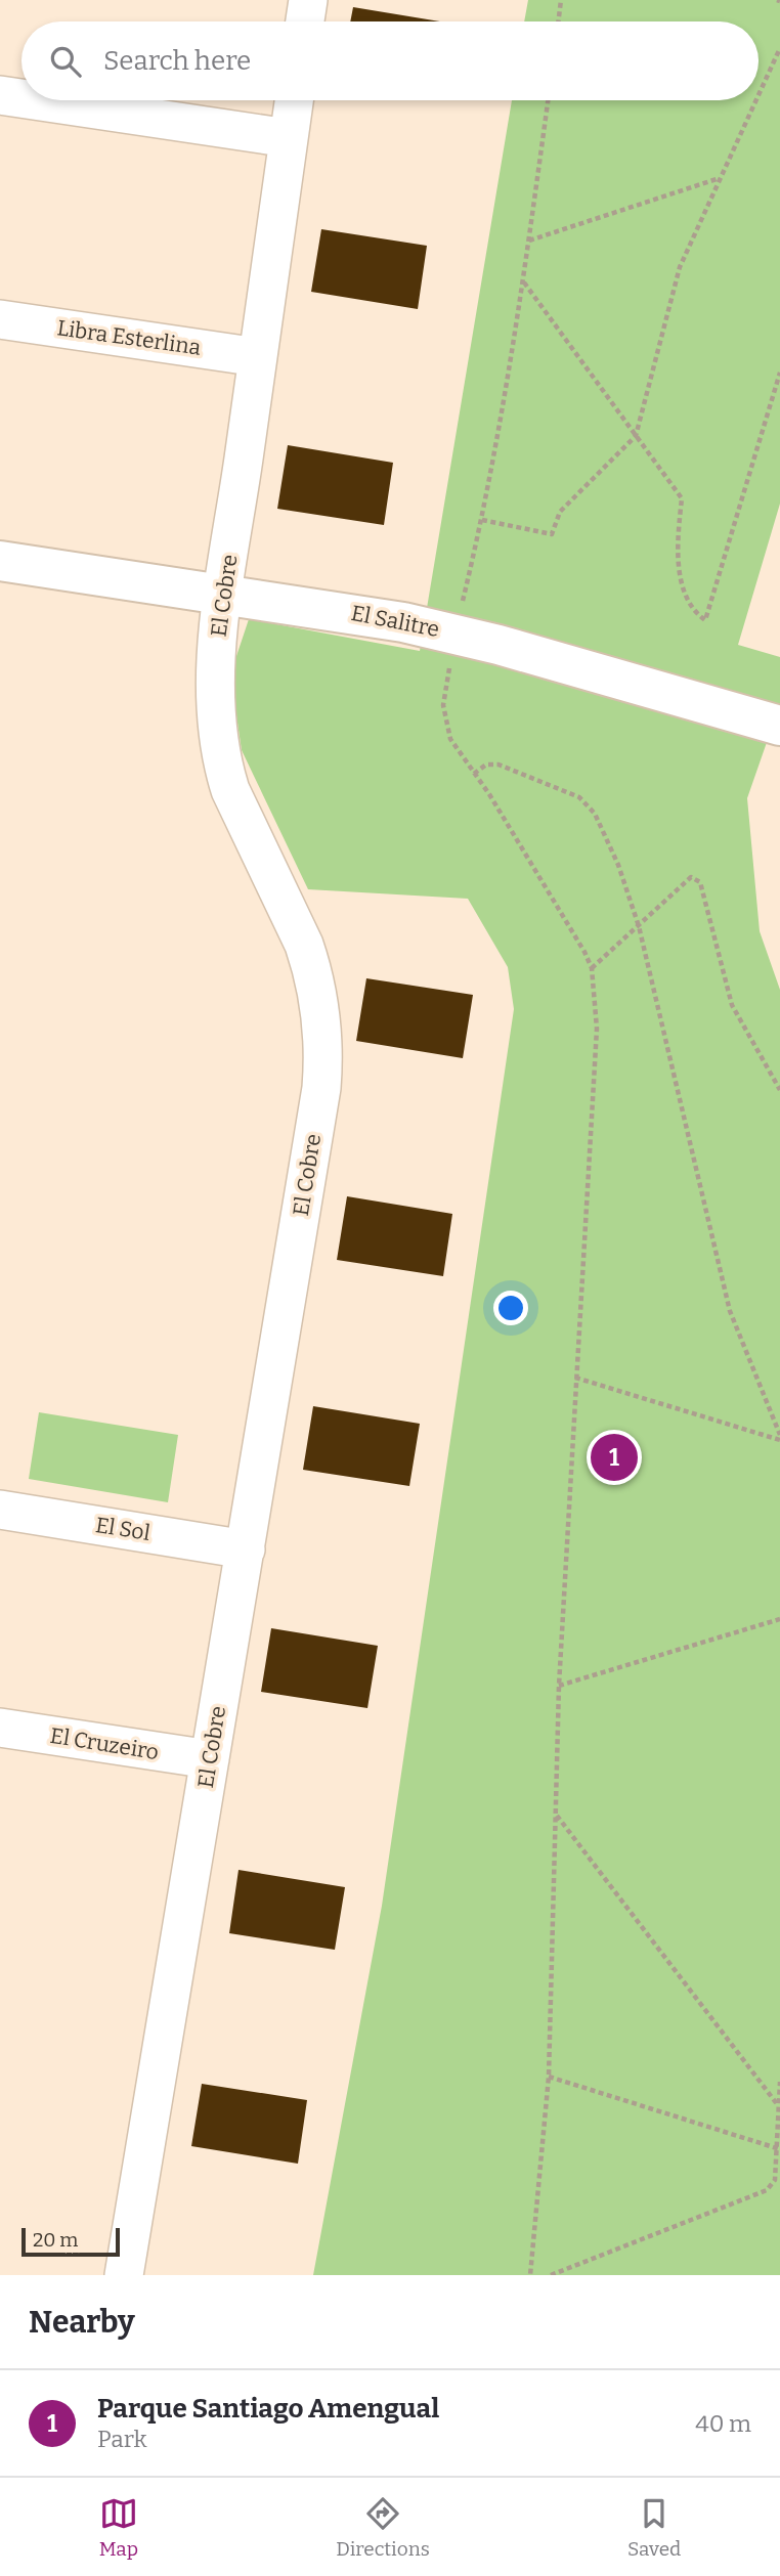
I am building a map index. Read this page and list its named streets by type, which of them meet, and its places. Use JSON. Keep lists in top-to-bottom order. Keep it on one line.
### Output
{"streets":{"street":["Libra Esterlina","El Cobre","El Salitre","El Sol","El Cruzeiro"]},"crossings":[["Libra Esterlina","El Cobre"],["El Cobre","El Salitre"],["El Cobre","El Sol"],["El Cobre","El Cruzeiro"]],"scale_bar":"20 m","page":{"search":"Search here","pins":"1","scale":"20 m","heading":"Nearby","list":[{"mark":"1","name":"Parque Santiago Amengual","note":"Park","value":"40 m"}],"nav":["Map","Directions","Saved"]}}
